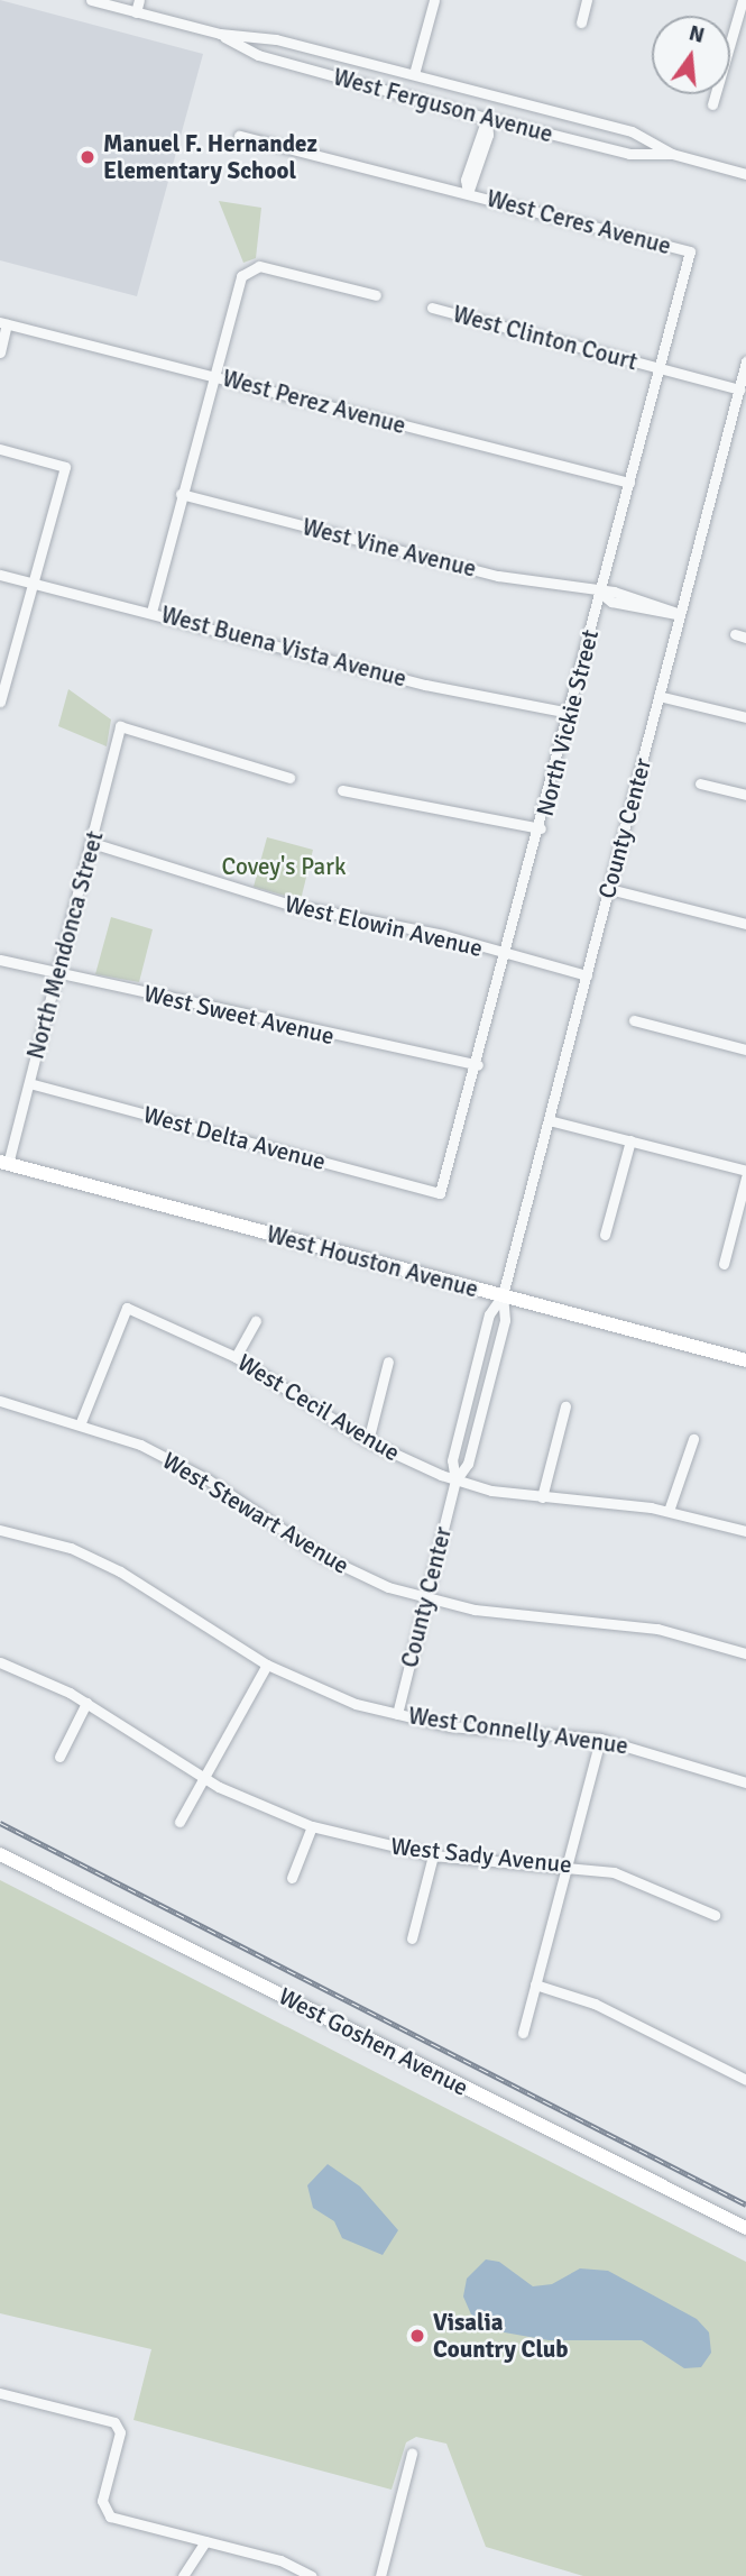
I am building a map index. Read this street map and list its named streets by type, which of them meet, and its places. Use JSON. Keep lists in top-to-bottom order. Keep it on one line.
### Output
{"streets":{"main road":["West Houston Avenue","West Goshen Avenue"],"street":["West Ferguson Avenue","West Ceres Avenue","West Clinton Court","West Perez Avenue","West Vine Avenue","West Buena Vista Avenue","North Vickie Street","County Center","West Elowin Avenue","North Mendonca Street","West Sweet Avenue","West Delta Avenue","West Cecil Avenue","West Stewart Avenue","West Connelly Avenue","West Sady Avenue"]},"crossings":[["West Ceres Avenue","North Vickie Street"],["West Clinton Court","North Vickie Street"],["West Clinton Court","County Center"],["West Perez Avenue","North Vickie Street"],["West Vine Avenue","North Vickie Street"],["West Vine Avenue","County Center"],["West Buena Vista Avenue","North Vickie Street"],["North Vickie Street","West Elowin Avenue"],["North Vickie Street","West Sweet Avenue"],["North Vickie Street","West Delta Avenue"],["County Center","West Elowin Avenue"],["County Center","West Houston Avenue"],["County Center","West Cecil Avenue"],["County Center","West Stewart Avenue"],["County Center","West Connelly Avenue"],["West Elowin Avenue","North Mendonca Street"],["North Mendonca Street","West Sweet Avenue"],["North Mendonca Street","West Delta Avenue"],["North Mendonca Street","West Houston Avenue"],["West Cecil Avenue","West Stewart Avenue"]],"parks":["Covey's Park"],"places":["Manuel F. Hernandez Elementary School","Visalia Country Club"],"north":"top"}
